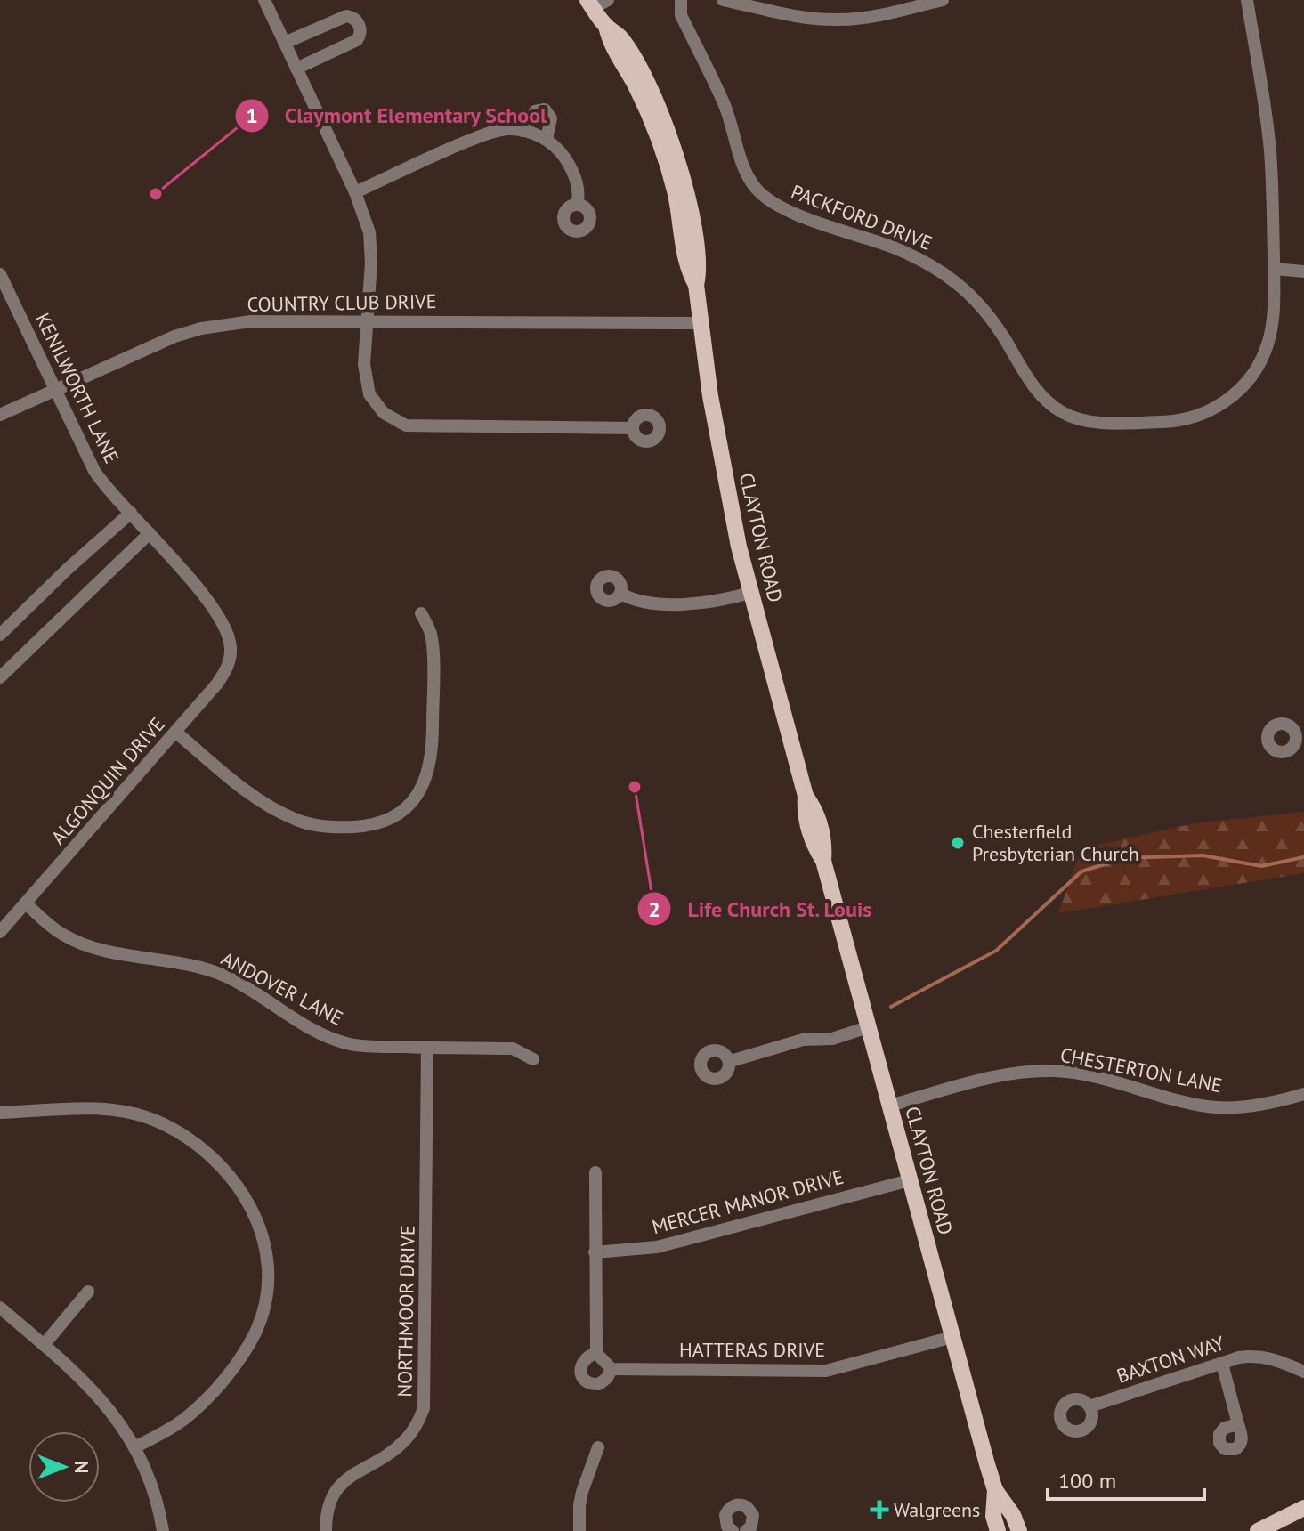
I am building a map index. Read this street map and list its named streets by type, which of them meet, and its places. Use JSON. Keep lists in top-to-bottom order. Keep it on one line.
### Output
{"streets":{"main road":["CLAYTON ROAD"],"street":["PACKFORD DRIVE","COUNTRY CLUB DRIVE","KENILWORTH LANE","ALGONQUIN DRIVE","ANDOVER LANE","CHESTERTON LANE","MERCER MANOR DRIVE","NORTHMOOR DRIVE","HATTERAS DRIVE","BAXTON WAY"]},"crossings":[["COUNTRY CLUB DRIVE","KENILWORTH LANE"],["COUNTRY CLUB DRIVE","CLAYTON ROAD"],["KENILWORTH LANE","ALGONQUIN DRIVE"],["CLAYTON ROAD","CHESTERTON LANE"],["CLAYTON ROAD","MERCER MANOR DRIVE"],["CLAYTON ROAD","HATTERAS DRIVE"],["ALGONQUIN DRIVE","ANDOVER LANE"],["ANDOVER LANE","NORTHMOOR DRIVE"]],"places":{"other":["Claymont Elementary School","Life Church St. Louis","Chesterfield Presbyterian Church"],"health":["Walgreens"]},"scale_bar":"100 m","north":"right"}
